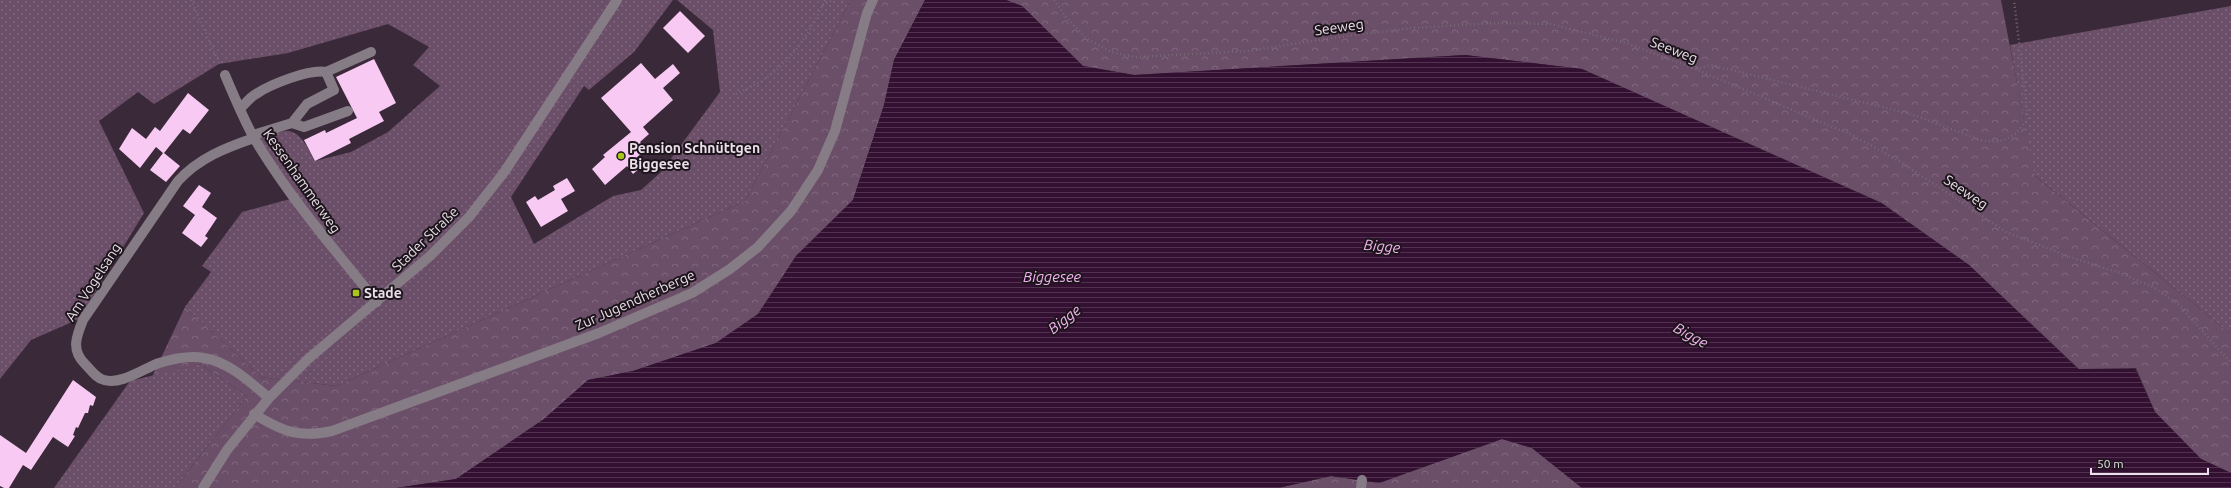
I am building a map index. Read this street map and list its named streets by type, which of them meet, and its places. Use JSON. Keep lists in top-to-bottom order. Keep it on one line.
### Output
{"streets":{"street":["Kessenhammerweg","Stader Straße","Am Vogelsang","Zur Jugendherberge"],"path":["Seeweg"]},"crossings":[["Kessenhammerweg","Stader Straße"],["Kessenhammerweg","Am Vogelsang"],["Stader Straße","Am Vogelsang"],["Stader Straße","Zur Jugendherberge"]],"water":["Bigge","Biggesee"],"places":{"other":["Pension Schnüttgen Biggesee"],"transit":["Stade"]},"scale_bar":"50 m"}
